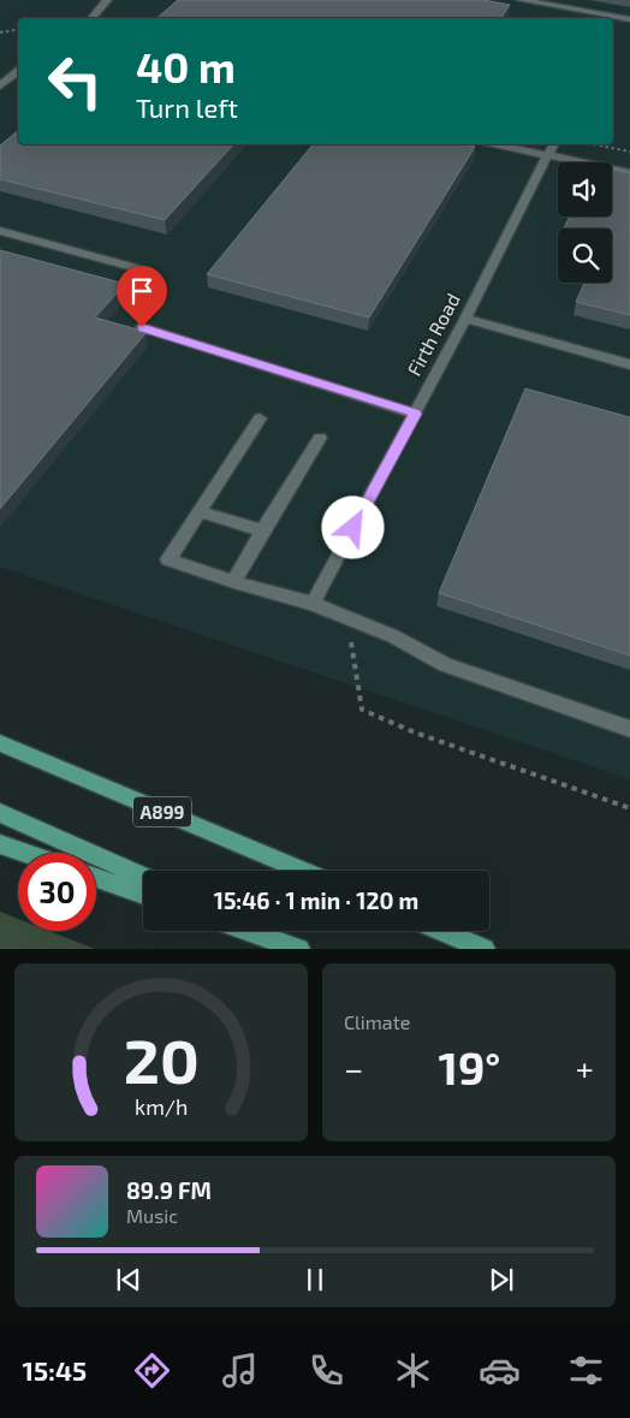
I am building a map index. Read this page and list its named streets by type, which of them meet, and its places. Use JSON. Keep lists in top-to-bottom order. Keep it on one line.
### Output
{"streets":{"main road":["A899"],"street":["Firth Road"]},"page":{"turn":["40 m","Turn left"],"limit":"30","trip":"15:46 · 1 min · 120 m","tile":"Climate","heat":["−","19°","+"],"song":["89.9 FM","Music"],"tabs":"15:45","gauge":["20","km/h"]}}
